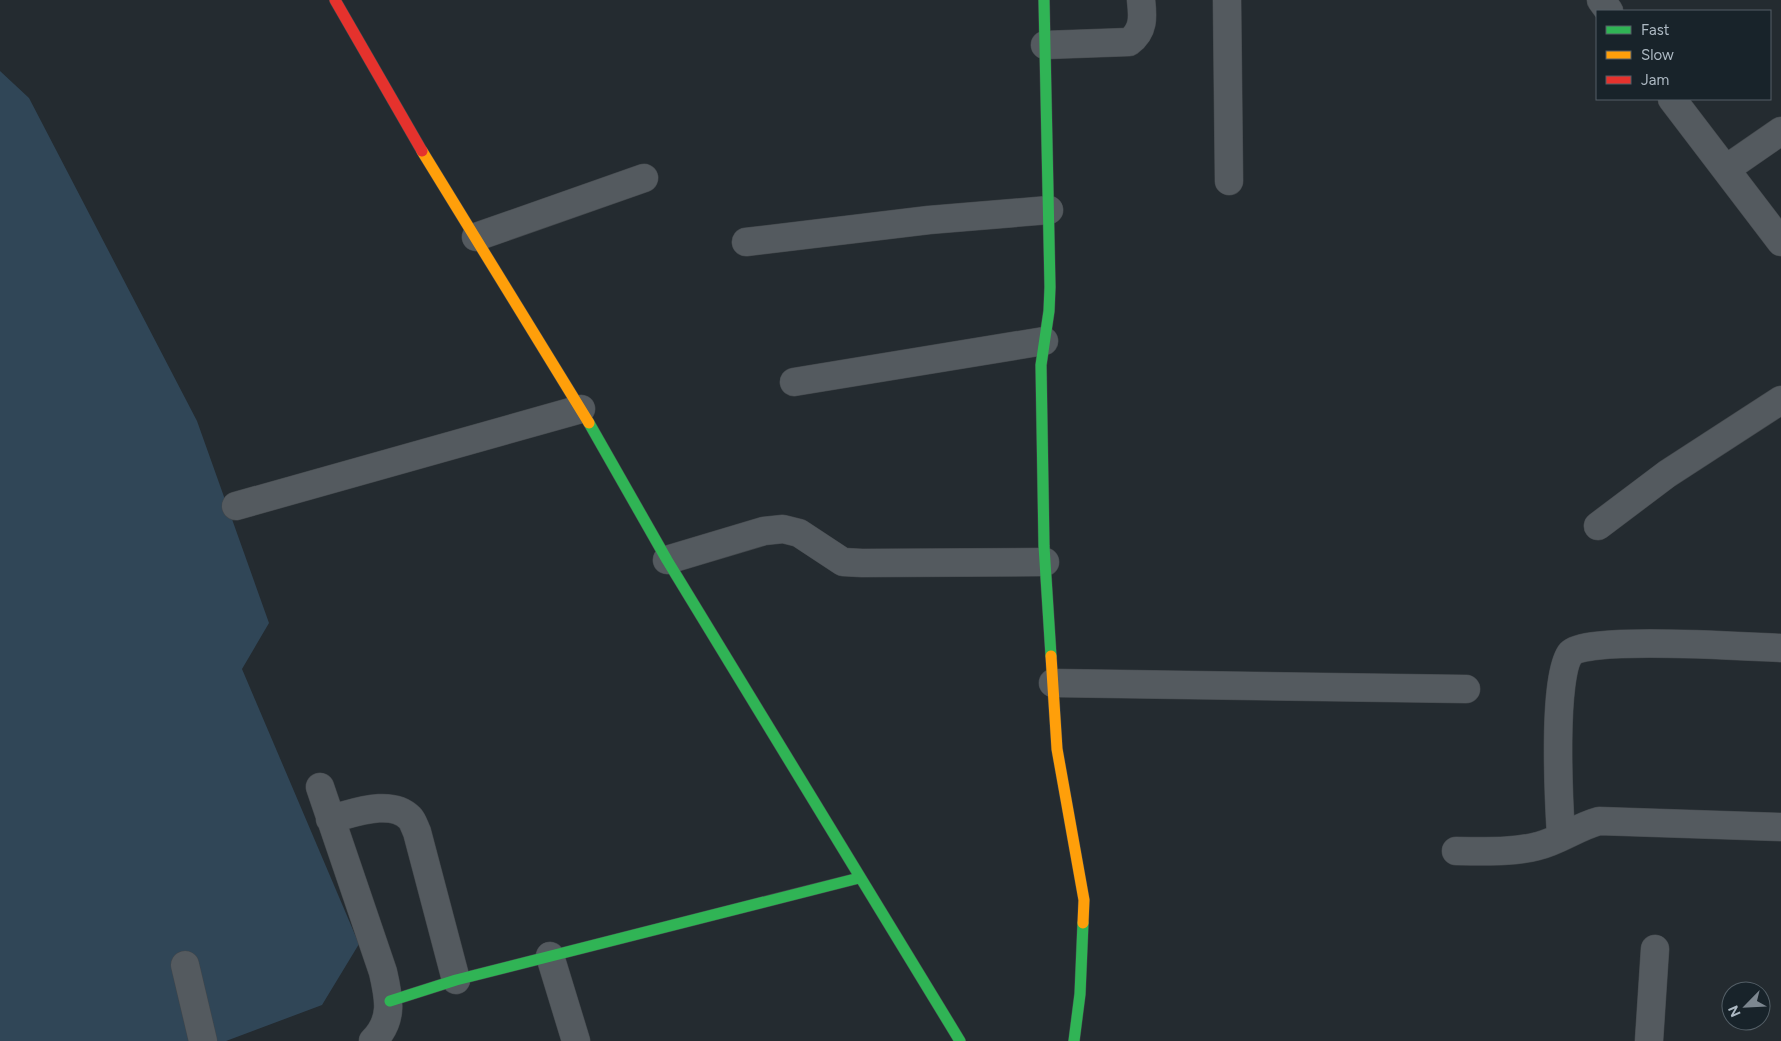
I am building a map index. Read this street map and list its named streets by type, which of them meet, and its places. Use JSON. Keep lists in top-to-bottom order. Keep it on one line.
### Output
{"legend":["Fast","Slow","Jam"],"north":"bottom left"}
